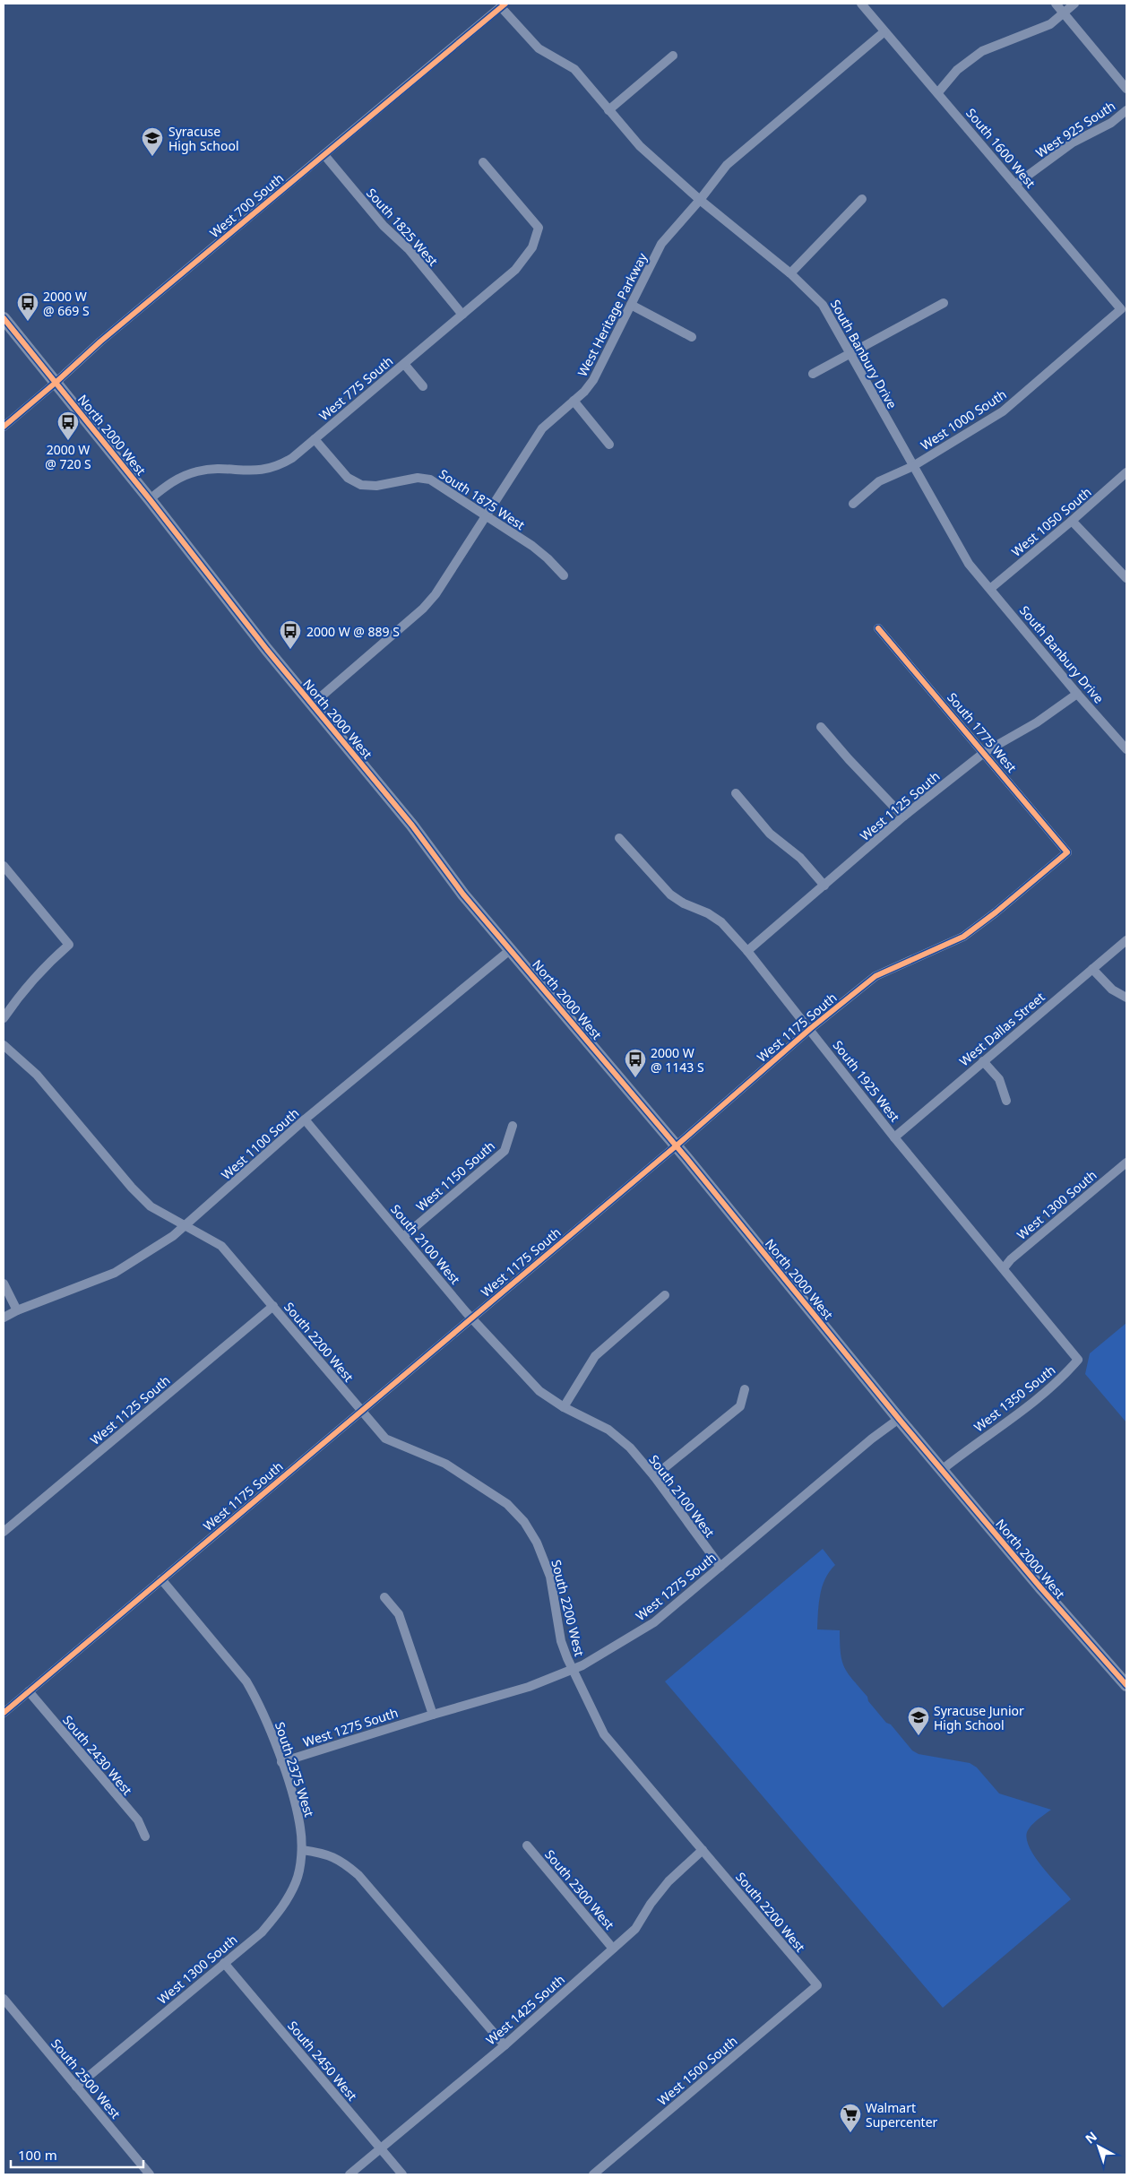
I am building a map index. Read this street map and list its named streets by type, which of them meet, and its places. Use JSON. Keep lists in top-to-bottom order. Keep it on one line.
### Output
{"streets":{"main road":["North 2000 West"],"street":["West 925 South","South 1600 West","West 700 South","South 1825 West","West Heritage Parkway","South Banbury Drive","West 775 South","West 1000 South","South 1875 West","West 1050 South","South 1775 West","West 1125 South","West 1175 South","West Dallas Street","South 1925 West","West 1100 South","West 1150 South","West 1300 South","South 2100 West","South 2200 West","West 1350 South","West 1275 South","South 2430 West","South 2375 West","South 2300 West","West 1425 South","South 2450 West","West 1500 South","South 2500 West"]},"crossings":[["West 925 South","South 1600 West"],["South 1600 West","West Heritage Parkway"],["South 1600 West","West 1000 South"],["West 700 South","South 1825 West"],["West 700 South","South Banbury Drive"],["West 700 South","North 2000 West"],["South 1825 West","West 775 South"],["West Heritage Parkway","South Banbury Drive"],["West Heritage Parkway","North 2000 West"],["West Heritage Parkway","South 1875 West"],["South Banbury Drive","West 1000 South"],["South Banbury Drive","West 1050 South"],["South Banbury Drive","West 1125 South"],["West 775 South","North 2000 West"],["West 775 South","South 1875 West"],["North 2000 West","West 1175 South"],["North 2000 West","West 1100 South"],["North 2000 West","West 1350 South"],["North 2000 West","West 1275 South"],["South 1775 West","West 1125 South"],["South 1775 West","West 1175 South"],["West 1125 South","South 1925 West"],["West 1125 South","South 2200 West"],["West 1175 South","South 1925 West"],["West 1175 South","South 2100 West"],["West 1175 South","South 2200 West"],["West 1175 South","South 2430 West"],["West 1175 South","South 2375 West"],["West Dallas Street","South 1925 West"],["South 1925 West","West 1300 South"],["South 1925 West","West 1350 South"],["West 1100 South","South 2100 West"],["West 1100 South","South 2200 West"],["West 1150 South","South 2100 West"],["West 1300 South","South 2375 West"],["West 1300 South","South 2450 West"],["West 1300 South","South 2500 West"],["South 2100 West","West 1275 South"],["South 2200 West","West 1275 South"],["South 2200 West","West 1425 South"],["South 2200 West","West 1500 South"],["West 1275 South","South 2375 West"],["South 2300 West","West 1425 South"],["West 1425 South","South 2450 West"]],"places":{"school or university":["Syracuse High School","Syracuse Junior High School"],"bus stop":["2000 W @ 669 S","2000 W @ 720 S","2000 W @ 889 S","2000 W @ 1143 S"],"supermarket":["Walmart Supercenter"]},"scale_bar":"100 m","north":"top left"}
